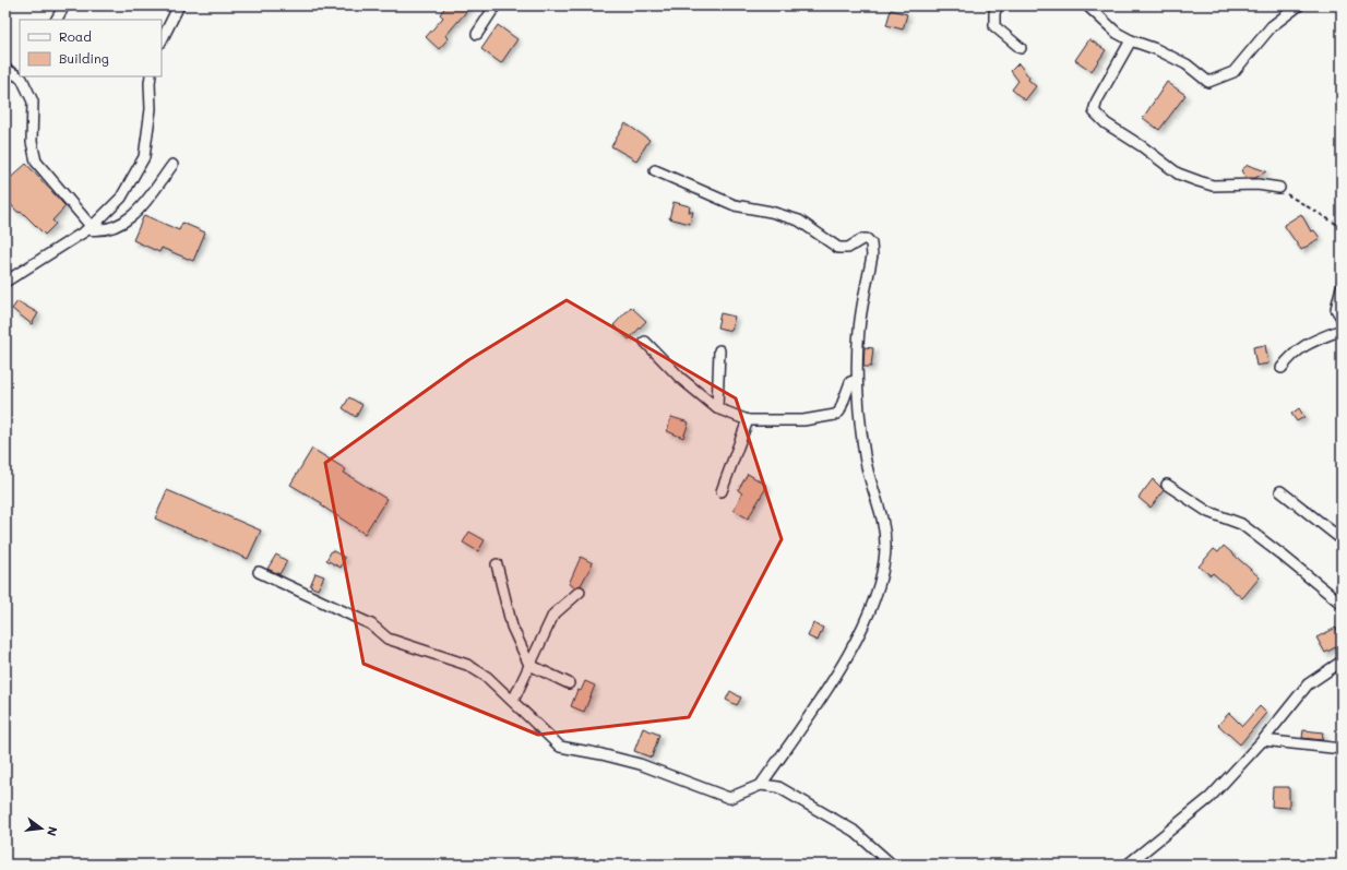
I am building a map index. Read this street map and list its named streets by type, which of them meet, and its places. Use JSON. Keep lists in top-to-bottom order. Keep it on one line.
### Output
{"legend":["Road","Building"],"north":"right"}
